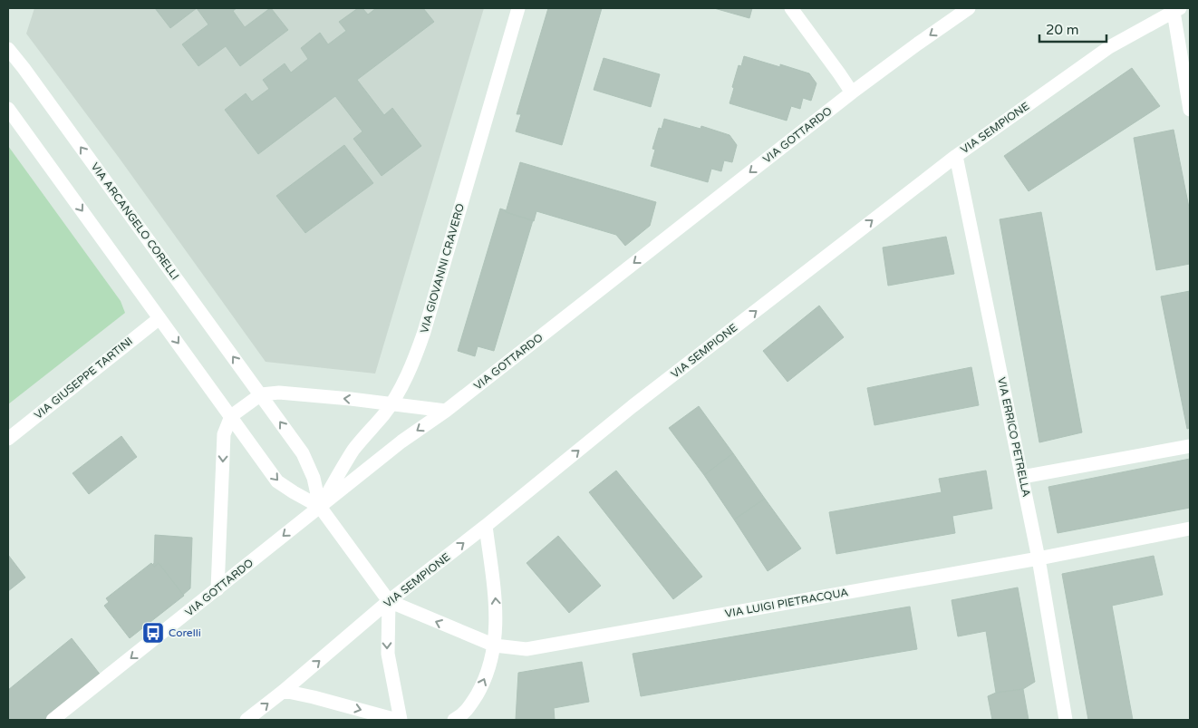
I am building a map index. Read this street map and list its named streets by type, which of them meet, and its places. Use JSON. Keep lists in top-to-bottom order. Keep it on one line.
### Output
{"streets":{"street":["VIA SEMPIONE","VIA GOTTARDO","VIA ARCANGELO CORELLI","VIA GIOVANNI CRAVERO","VIA GIUSEPPE TARTINI","VIA ERRICO PETRELLA","VIA LUIGI PIETRACQUA"]},"crossings":[["VIA SEMPIONE","VIA ARCANGELO CORELLI"],["VIA SEMPIONE","VIA ERRICO PETRELLA"],["VIA SEMPIONE","VIA LUIGI PIETRACQUA"],["VIA GOTTARDO","VIA ARCANGELO CORELLI"],["VIA GOTTARDO","VIA GIOVANNI CRAVERO"],["VIA ARCANGELO CORELLI","VIA GIOVANNI CRAVERO"],["VIA ARCANGELO CORELLI","VIA GIUSEPPE TARTINI"],["VIA ARCANGELO CORELLI","VIA LUIGI PIETRACQUA"],["VIA ERRICO PETRELLA","VIA LUIGI PIETRACQUA"]],"one_way":["VIA SEMPIONE","VIA GOTTARDO"],"places":{"bus stop":["Corelli"]},"scale_bar":"20 m"}
